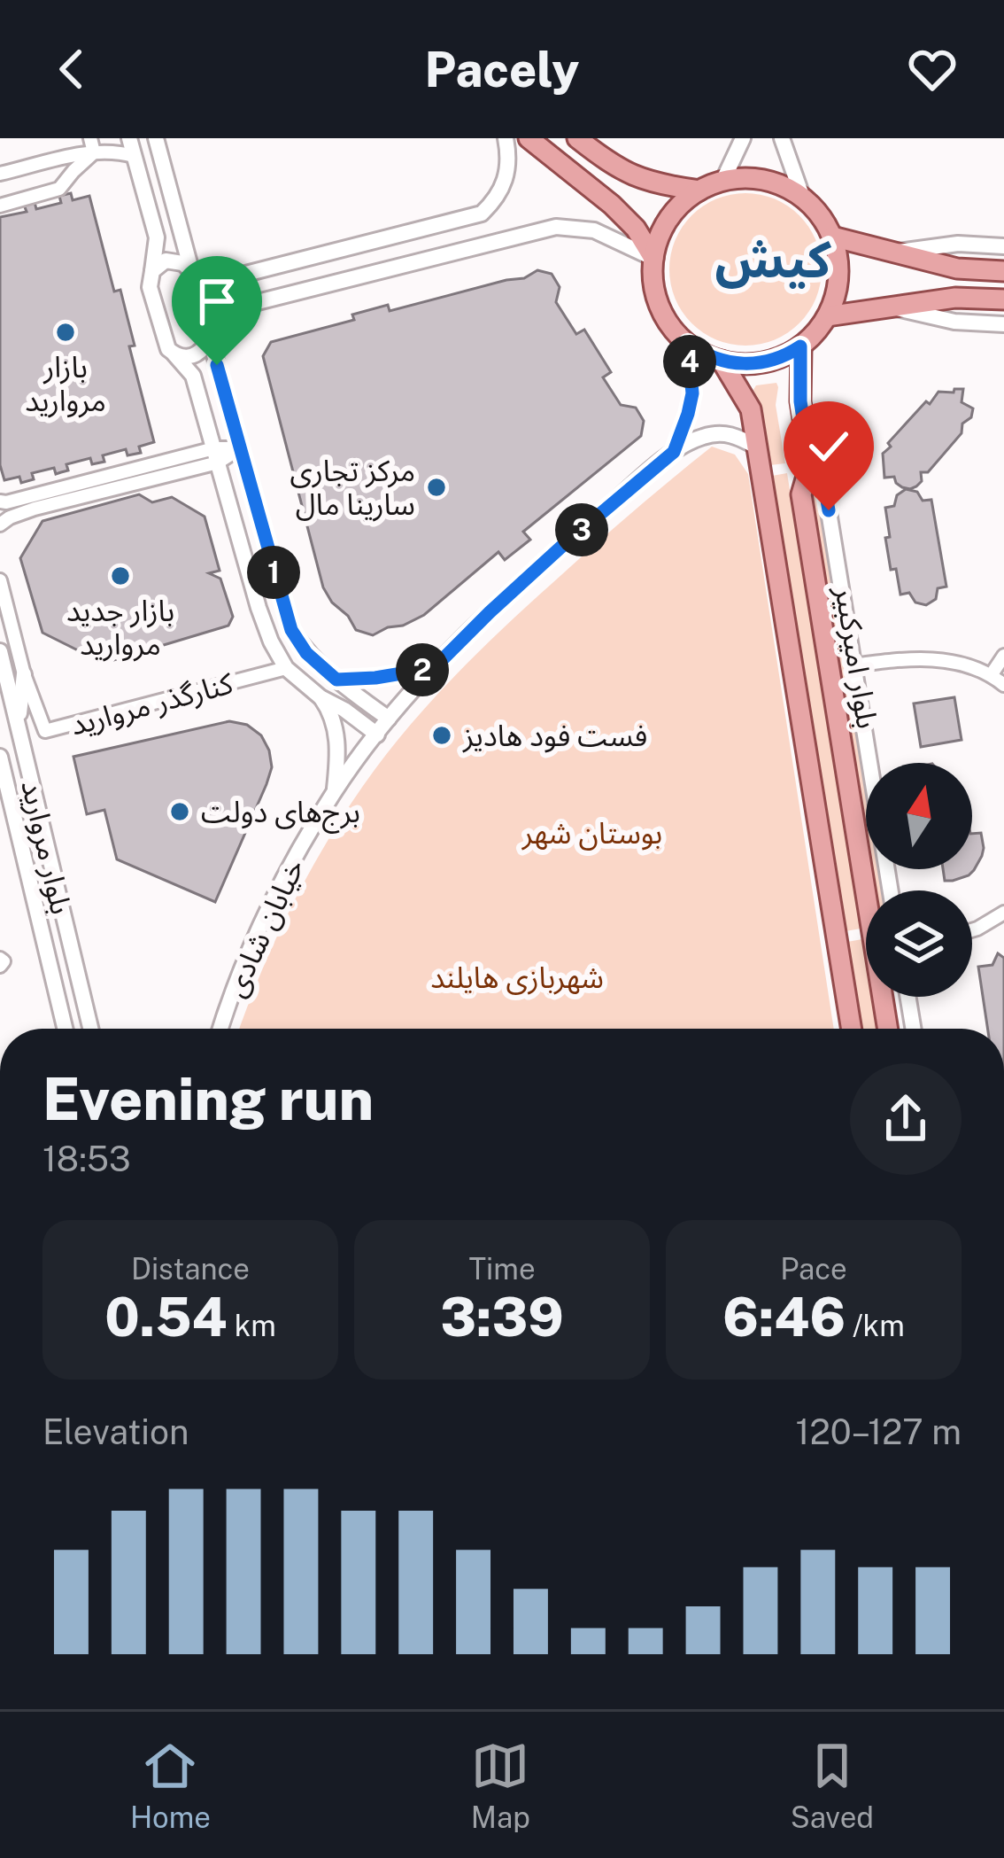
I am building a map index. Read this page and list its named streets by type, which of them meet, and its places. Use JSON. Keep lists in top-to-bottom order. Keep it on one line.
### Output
{"streets":{"main road":["بلوار امیرکبیر"],"street":["کنارگذر مروارید","بلوار مروارید","خیابان شادی"]},"districts":["كيش"],"parks":["بوستان شهر","شهربازی هایلند"],"places":["بازار مروارید","مرکز تجاری سارینا مال","بازار جدید مروارید","فست فود هادیز","برج‌های دولت"],"north":"top","page":{"header":"Pacely","pins":["4","3","1","2"],"heading":["Evening run","18:53"],"stats":[["Distance","0.54 km"],["Time","3:39"],["Pace","6:46 /km"]],"chart":["Elevation","120–127 m"],"tabs":["Home","Map","Saved"]}}
